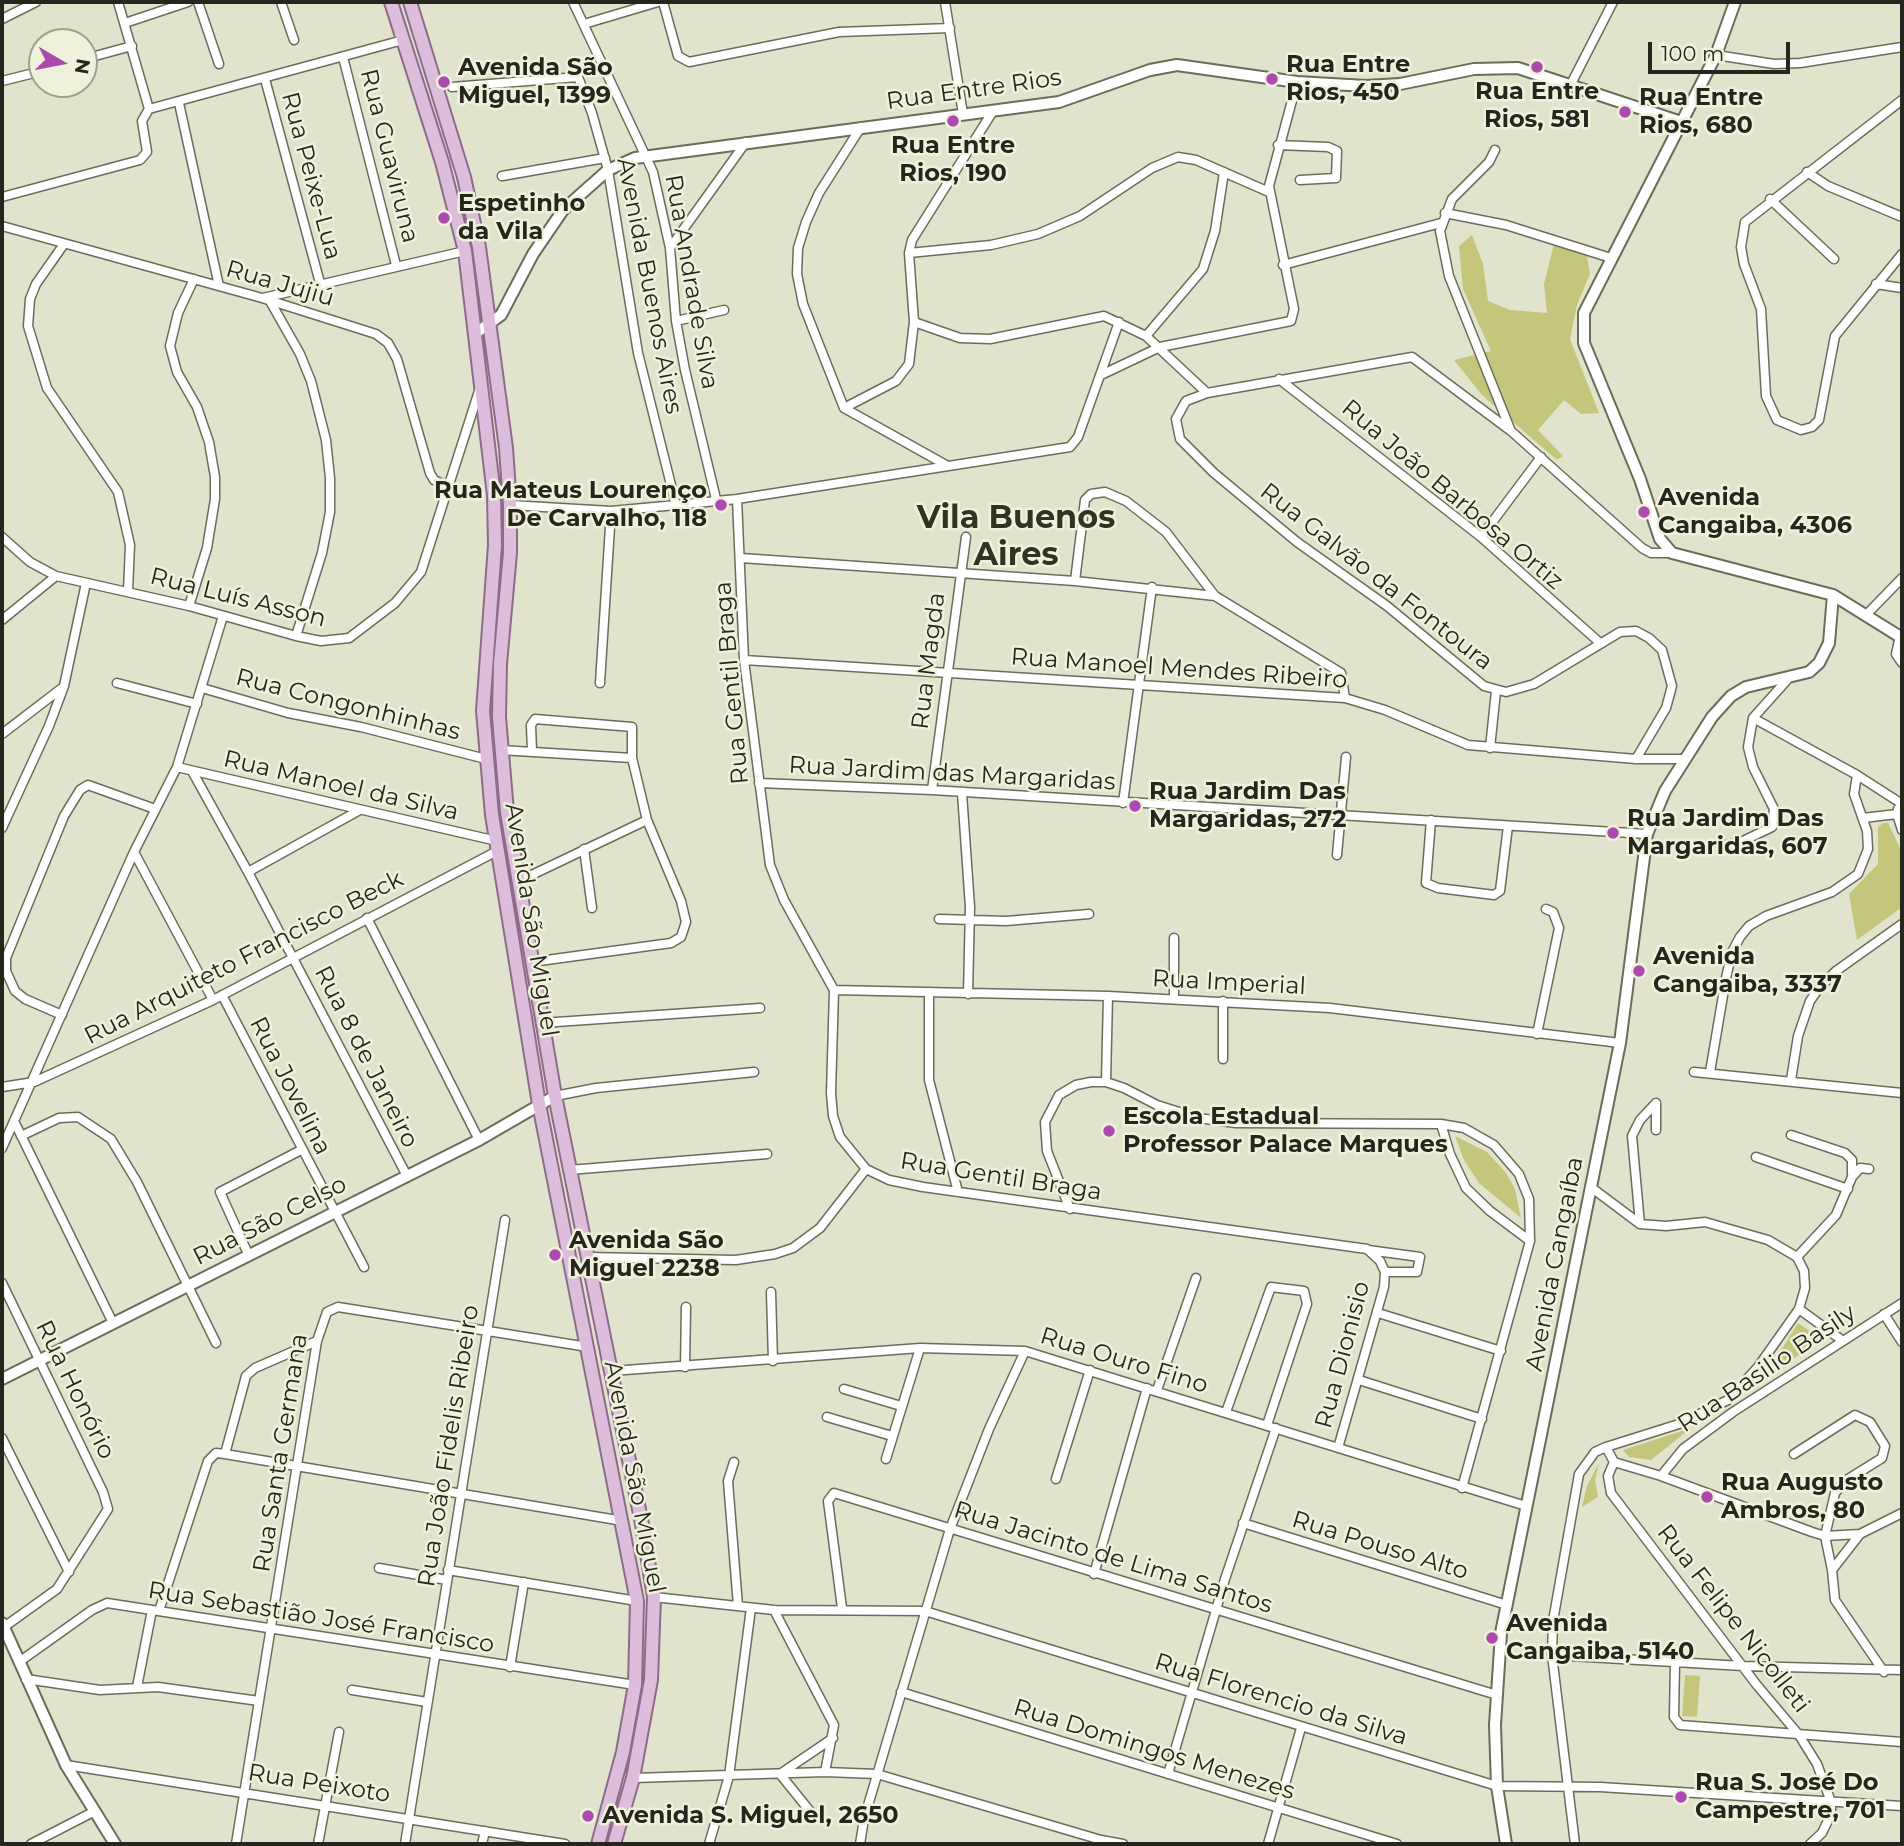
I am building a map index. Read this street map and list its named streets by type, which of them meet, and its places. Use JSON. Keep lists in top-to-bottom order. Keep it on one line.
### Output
{"streets":{"main road":["Rua Entre Rios","Avenida São Miguel","Rua São Celso","Avenida Cangaíba"],"street":["Rua Guaviruna","Rua Peixe-Lua","Rua Andrade Silva","Rua Jujiú","Avenida Buenos Aires","Rua João Barbosa Ortiz","Rua Galvão da Fontoura","Rua Luís Asson","Rua Magda","Rua Manoel Mendes Ribeiro","Rua Gentil Braga","Rua Congonhinhas","Rua Jardim das Margaridas","Rua Manoel da Silva","Rua Arquiteto Francisco Beck","Rua Imperial","Rua 8 de Janeiro","Rua Jovelina","Rua Dionisio","Rua Ouro Fino","Rua Basilio Basily","Rua Honório","Rua João Fidelis Ribeiro","Rua Santa Germana","Rua Pouso Alto","Rua Jacinto de Lima Santos","Rua Sebastião José Francisco","Rua Felipe Nicolleti","Rua Florencio da Silva","Rua Domingos Menezes","Rua Peixoto"]},"crossings":[["Rua Entre Rios","Rua Andrade Silva"],["Rua Entre Rios","Avenida Buenos Aires"],["Rua Entre Rios","Avenida São Miguel"],["Rua Jujiú","Rua Luís Asson"],["Rua João Barbosa Ortiz","Rua Galvão da Fontoura"],["Rua Galvão da Fontoura","Rua Manoel Mendes Ribeiro"],["Rua Luís Asson","Avenida São Miguel"],["Rua Magda","Rua Manoel Mendes Ribeiro"],["Rua Magda","Rua Jardim das Margaridas"],["Rua Manoel Mendes Ribeiro","Rua Gentil Braga"],["Rua Manoel Mendes Ribeiro","Avenida Cangaíba"],["Rua Gentil Braga","Rua Jardim das Margaridas"],["Rua Gentil Braga","Rua Imperial"],["Rua Gentil Braga","Rua Dionisio"],["Rua Congonhinhas","Avenida São Miguel"],["Rua Jardim das Margaridas","Avenida Cangaíba"],["Rua Manoel da Silva","Avenida São Miguel"],["Rua Manoel da Silva","Rua Arquiteto Francisco Beck"],["Rua Manoel da Silva","Rua 8 de Janeiro"],["Avenida São Miguel","Rua Arquiteto Francisco Beck"],["Avenida São Miguel","Rua São Celso"],["Avenida São Miguel","Rua Ouro Fino"],["Avenida São Miguel","Rua Sebastião José Francisco"],["Avenida São Miguel","Rua Florencio da Silva"],["Rua Arquiteto Francisco Beck","Rua 8 de Janeiro"],["Rua Arquiteto Francisco Beck","Rua Jovelina"],["Rua Imperial","Avenida Cangaíba"],["Rua 8 de Janeiro","Rua São Celso"],["Rua Jovelina","Rua São Celso"],["Rua São Celso","Rua Honório"],["Avenida Cangaíba","Rua Ouro Fino"],["Avenida Cangaíba","Rua Pouso Alto"],["Avenida Cangaíba","Rua Jacinto de Lima Santos"],["Avenida Cangaíba","Rua Florencio da Silva"],["Rua Dionisio","Rua Ouro Fino"],["Rua João Fidelis Ribeiro","Rua Santa Germana"],["Rua João Fidelis Ribeiro","Rua Sebastião José Francisco"],["Rua João Fidelis Ribeiro","Rua Peixoto"],["Rua Santa Germana","Rua Sebastião José Francisco"],["Rua Santa Germana","Rua Peixoto"],["Rua Jacinto de Lima Santos","Rua Florencio da Silva"],["Rua Felipe Nicolleti","Rua Florencio da Silva"]],"districts":["Vila Buenos Aires"],"places":["Rua Entre Rios, 581","Rua Entre Rios, 450","Avenida São Miguel, 1399","Rua Entre Rios, 680","Rua Entre Rios, 190","Espetinho da Vila","Rua Mateus Lourenço De Carvalho, 118","Avenida Cangaiba, 4306","Rua Jardim Das Margaridas, 272","Rua Jardim Das Margaridas, 607","Avenida Cangaiba, 3337","Escola Estadual Professor Palace Marques","Avenida São Miguel 2238","Rua Augusto Ambros, 80","Avenida Cangaiba, 5140","Rua S. José Do Campestre, 701","Avenida S. Miguel, 2650"],"scale_bar":"100 m","north":"right"}
